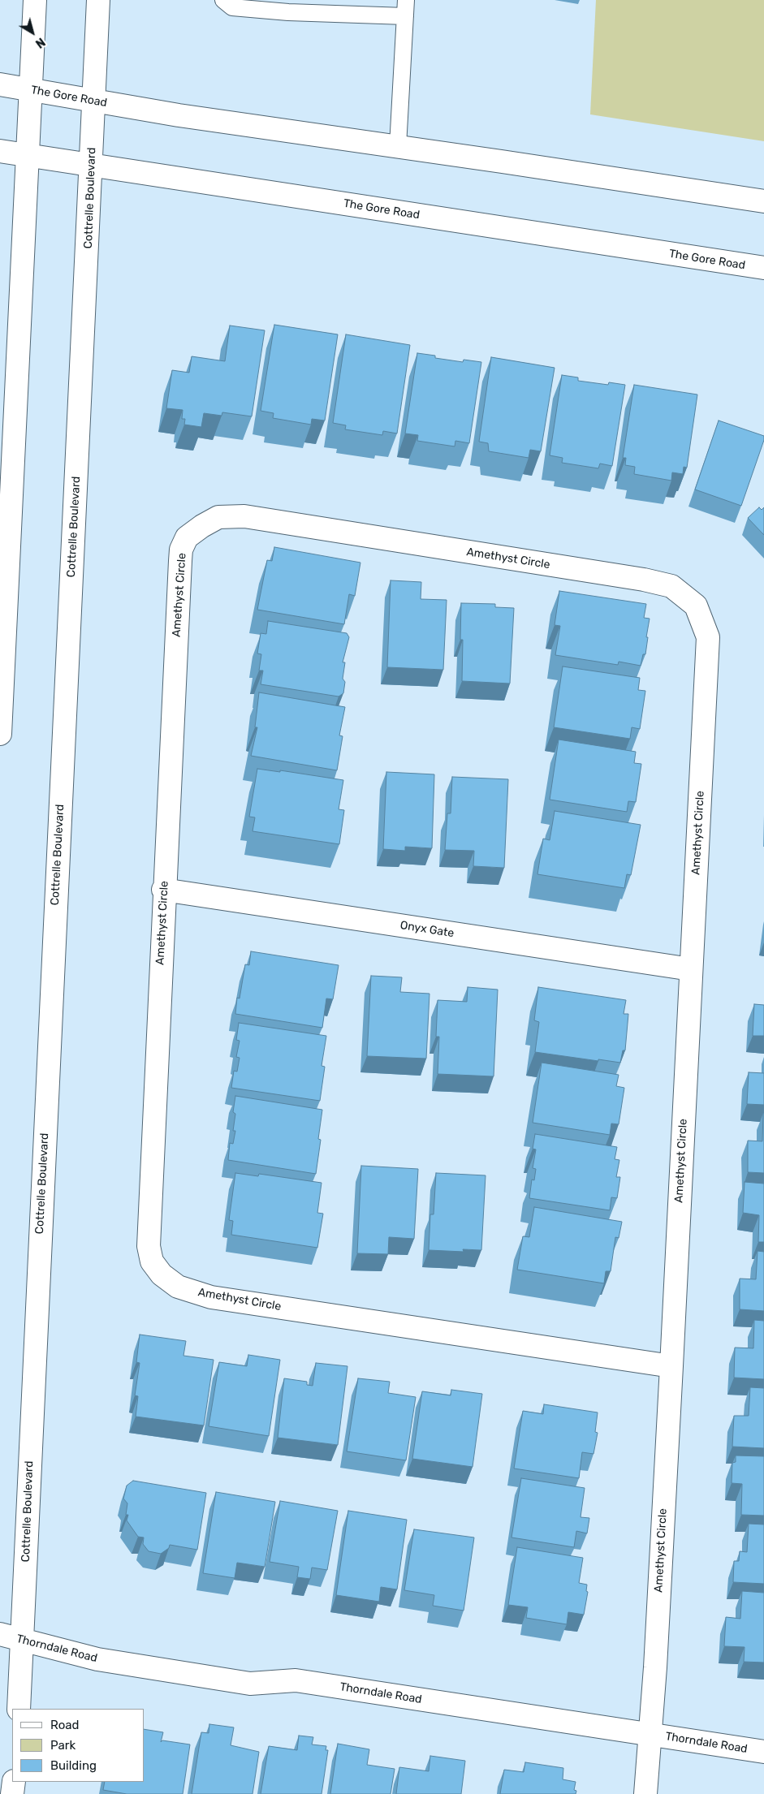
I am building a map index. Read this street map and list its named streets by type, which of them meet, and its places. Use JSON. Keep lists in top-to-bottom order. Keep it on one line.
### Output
{"streets":{"street":["The Gore Road","Cottrelle Boulevard","Amethyst Circle","Onyx Gate","Thorndale Road"]},"crossings":[["The Gore Road","Cottrelle Boulevard"],["Cottrelle Boulevard","Thorndale Road"],["Amethyst Circle","Onyx Gate"],["Amethyst Circle","Thorndale Road"]],"legend":["Road","Park","Building"],"north":"bottom right"}
